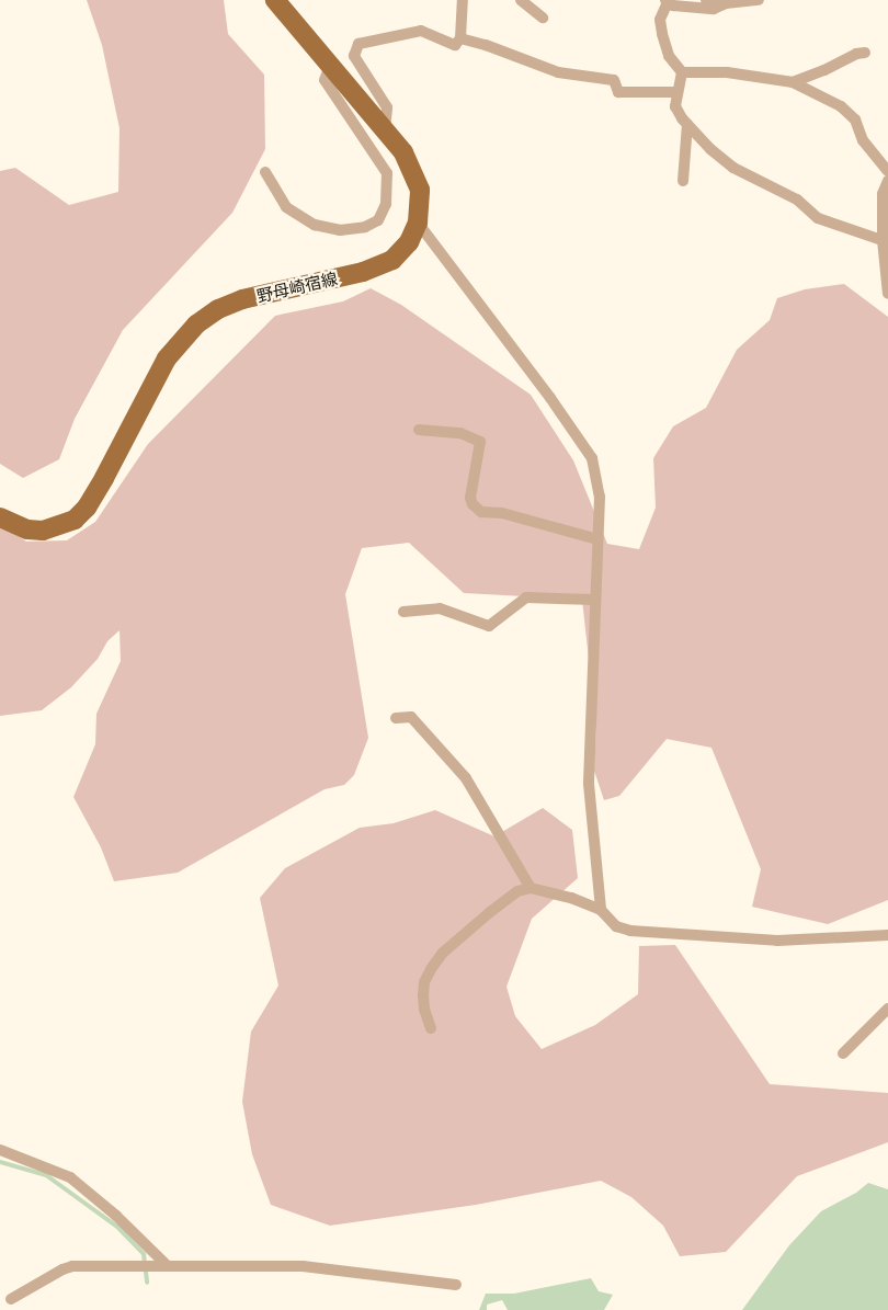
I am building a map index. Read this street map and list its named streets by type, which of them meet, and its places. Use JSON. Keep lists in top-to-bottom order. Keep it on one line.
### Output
{"streets":{"main road":["野母崎宿線"]}}
